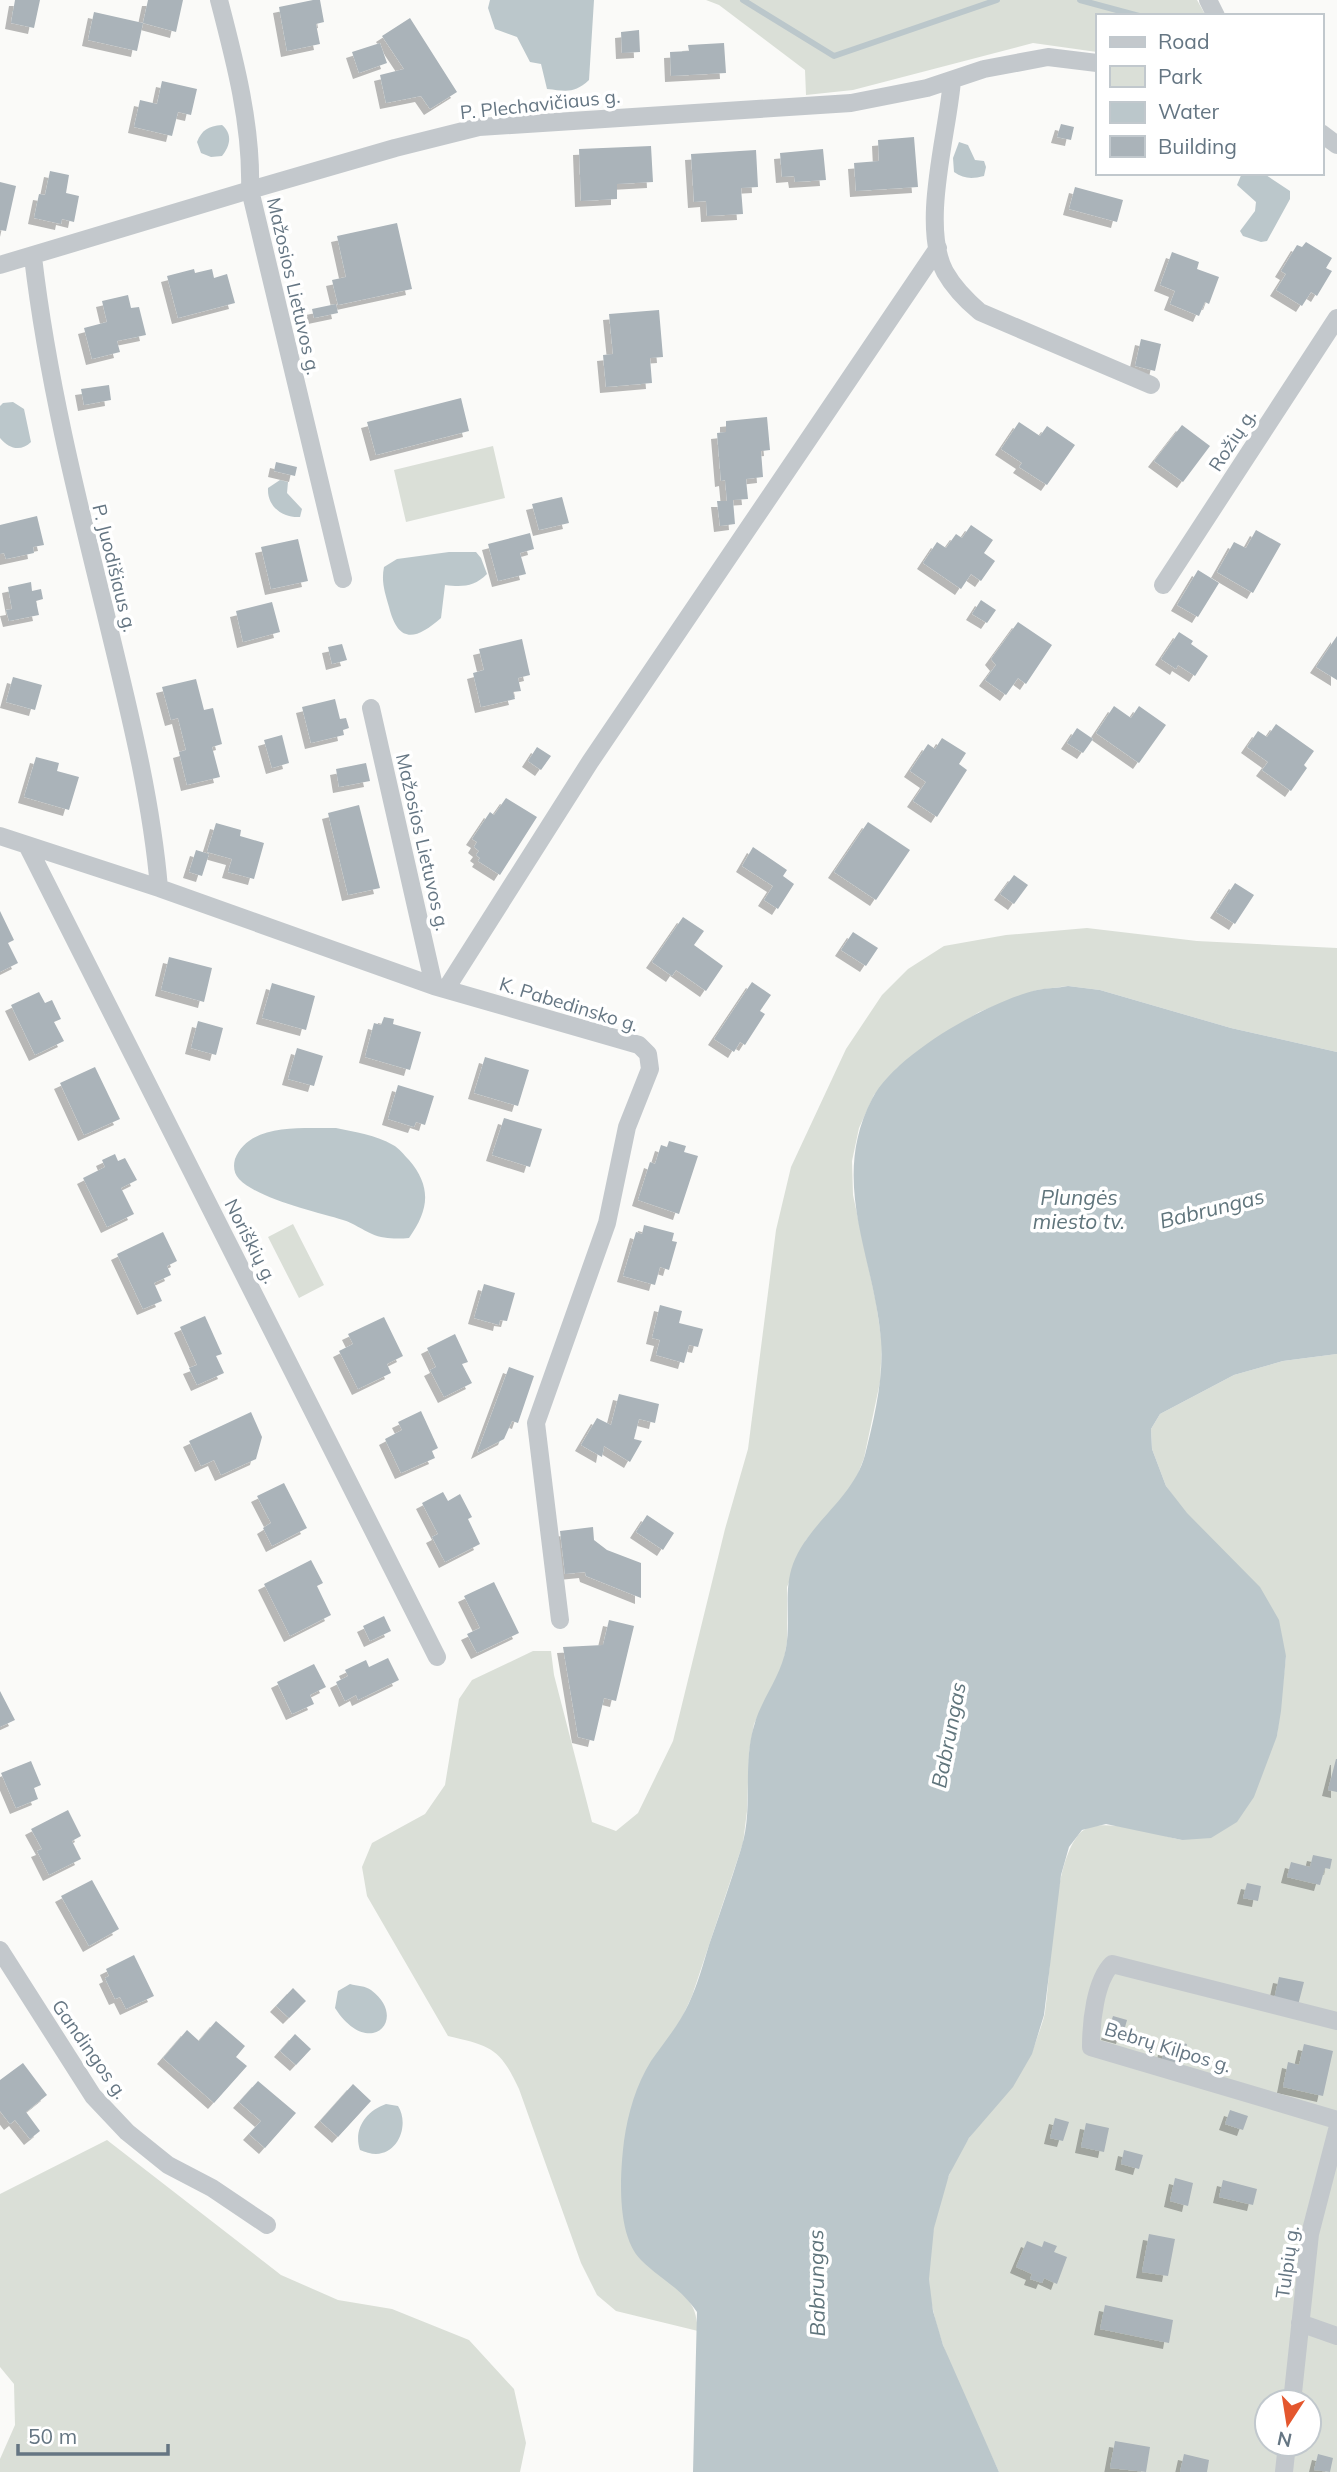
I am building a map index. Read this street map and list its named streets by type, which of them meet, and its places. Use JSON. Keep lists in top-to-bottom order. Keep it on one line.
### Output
{"streets":{"street":["P. Plechavičiaus g.","Mažosios Lietuvos g.","Rožių g.","P. Juodišiaus g.","K. Pabedinsko g.","Noriškių g.","Bebrų Kilpos g.","Gandingos g.","Tulpių g."]},"crossings":[["P. Plechavičiaus g.","Mažosios Lietuvos g."],["P. Plechavičiaus g.","P. Juodišiaus g."],["Mažosios Lietuvos g.","K. Pabedinsko g."],["P. Juodišiaus g.","K. Pabedinsko g."],["K. Pabedinsko g.","Noriškių g."]],"water":["Plungės miesto tv.","Babrungas"],"legend":["Road","Park","Water","Building"],"scale_bar":"50 m","north":"bottom"}
